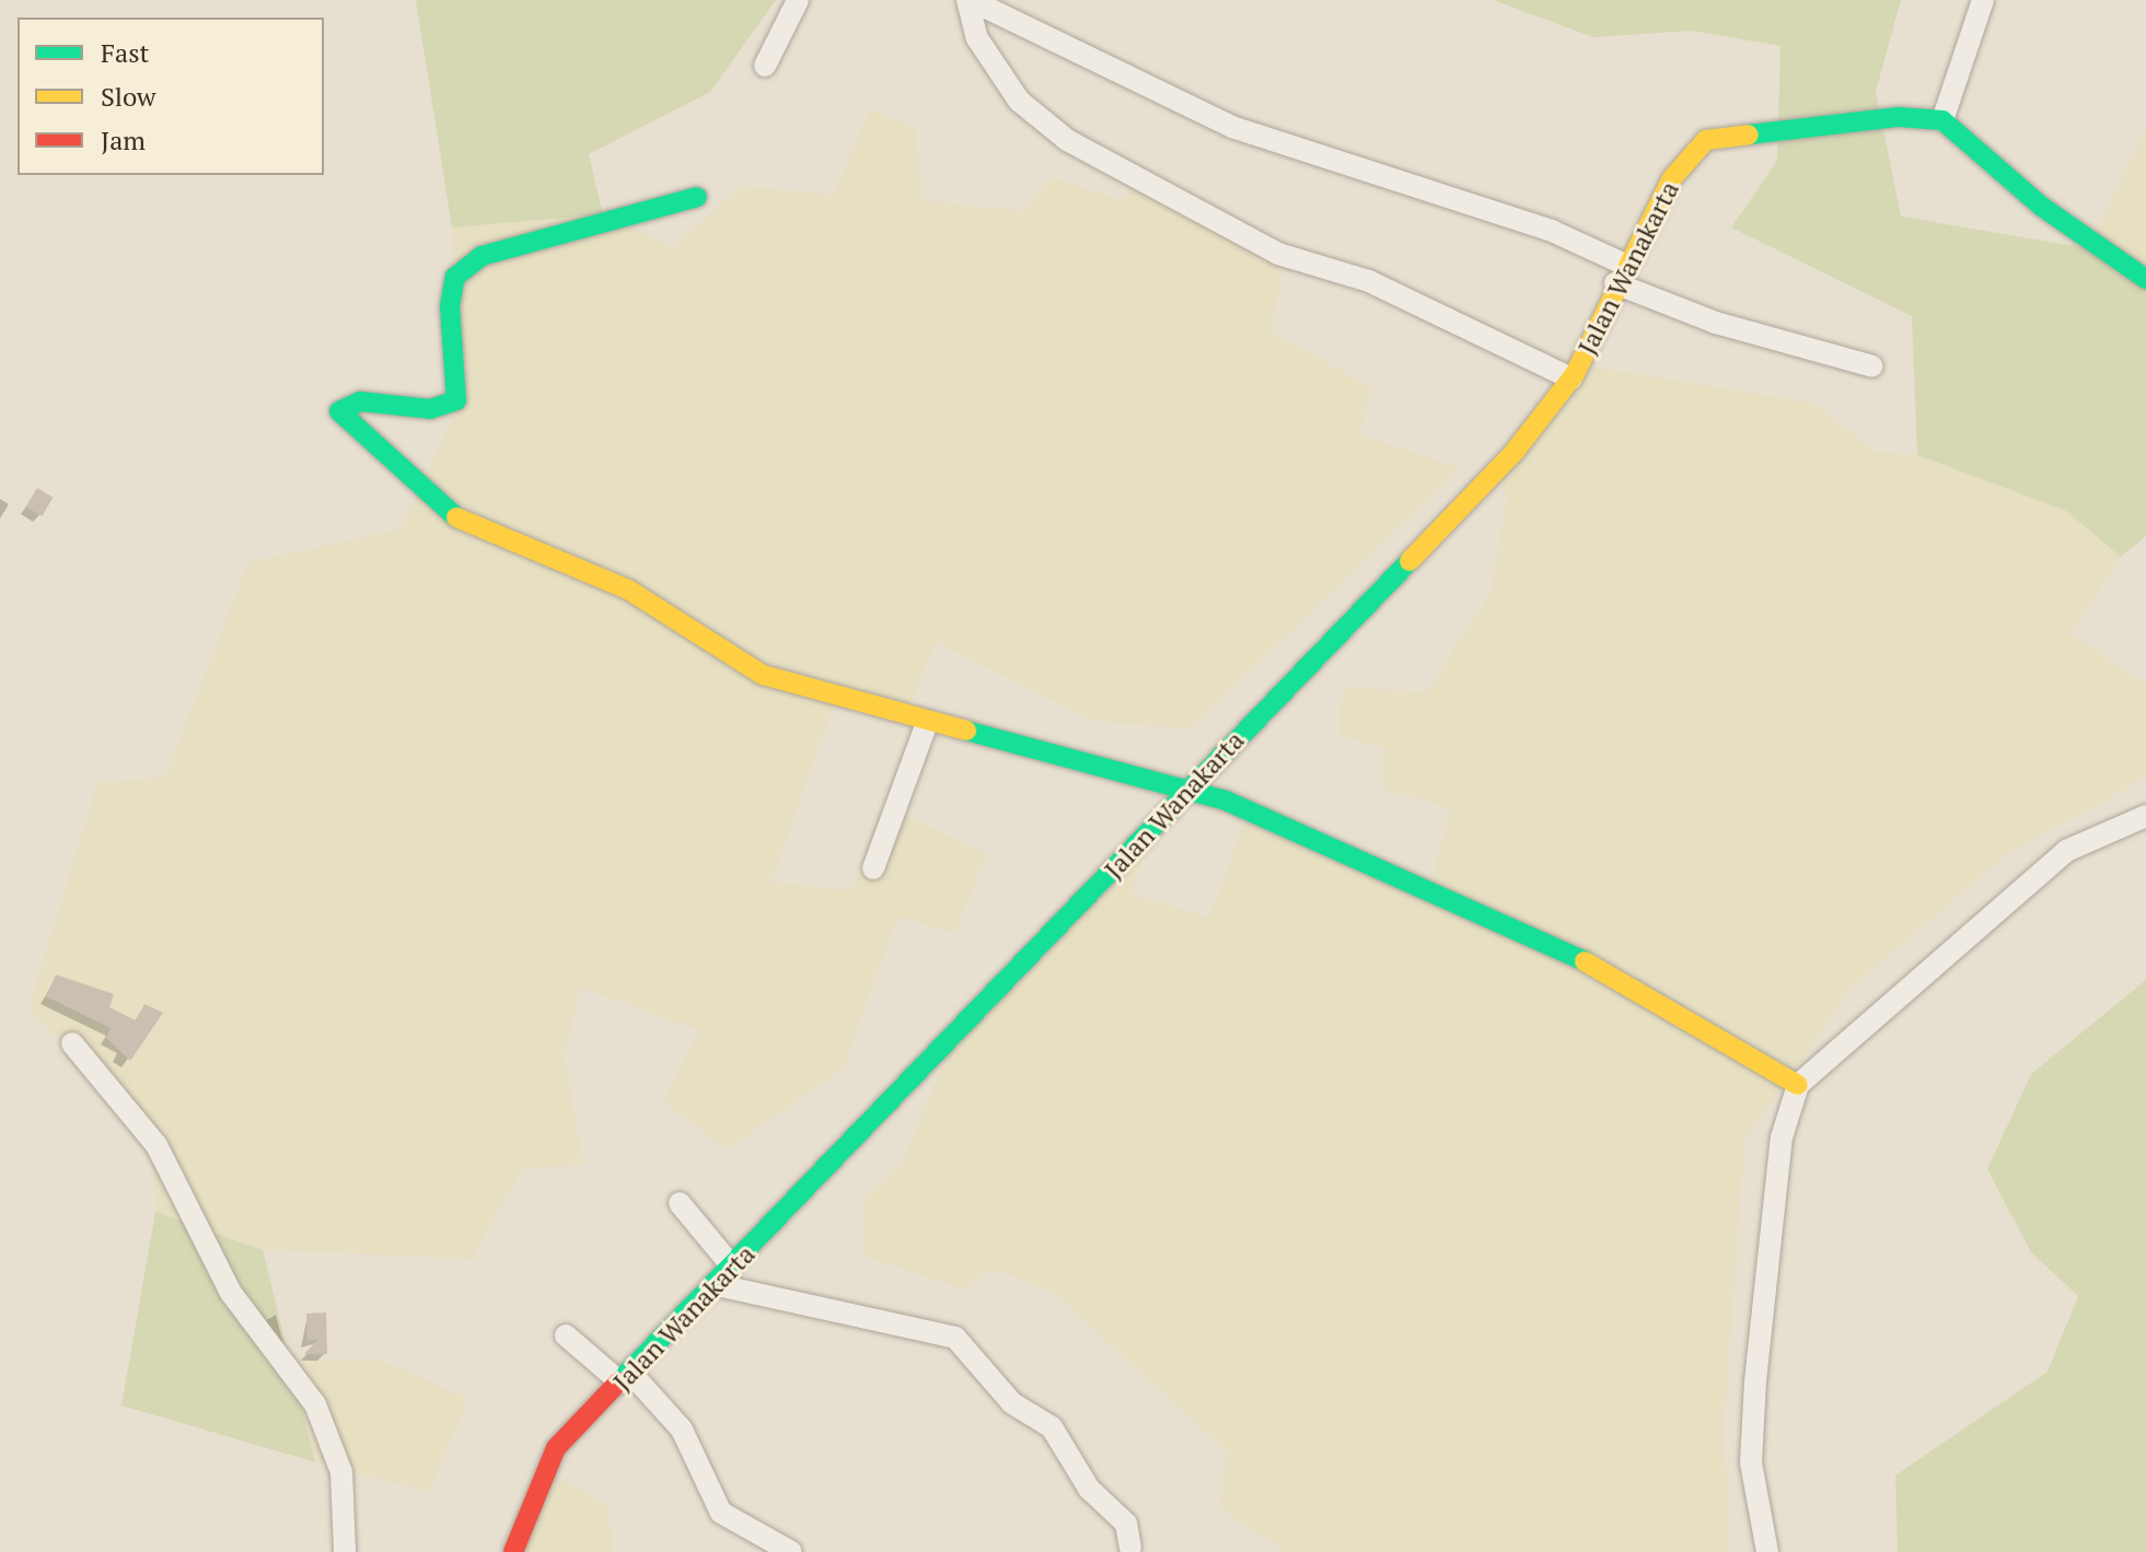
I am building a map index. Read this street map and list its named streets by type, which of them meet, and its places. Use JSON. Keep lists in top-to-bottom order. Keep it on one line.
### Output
{"streets":{"street":["Jalan Wanakarta"]},"legend":["Fast","Slow","Jam"]}
